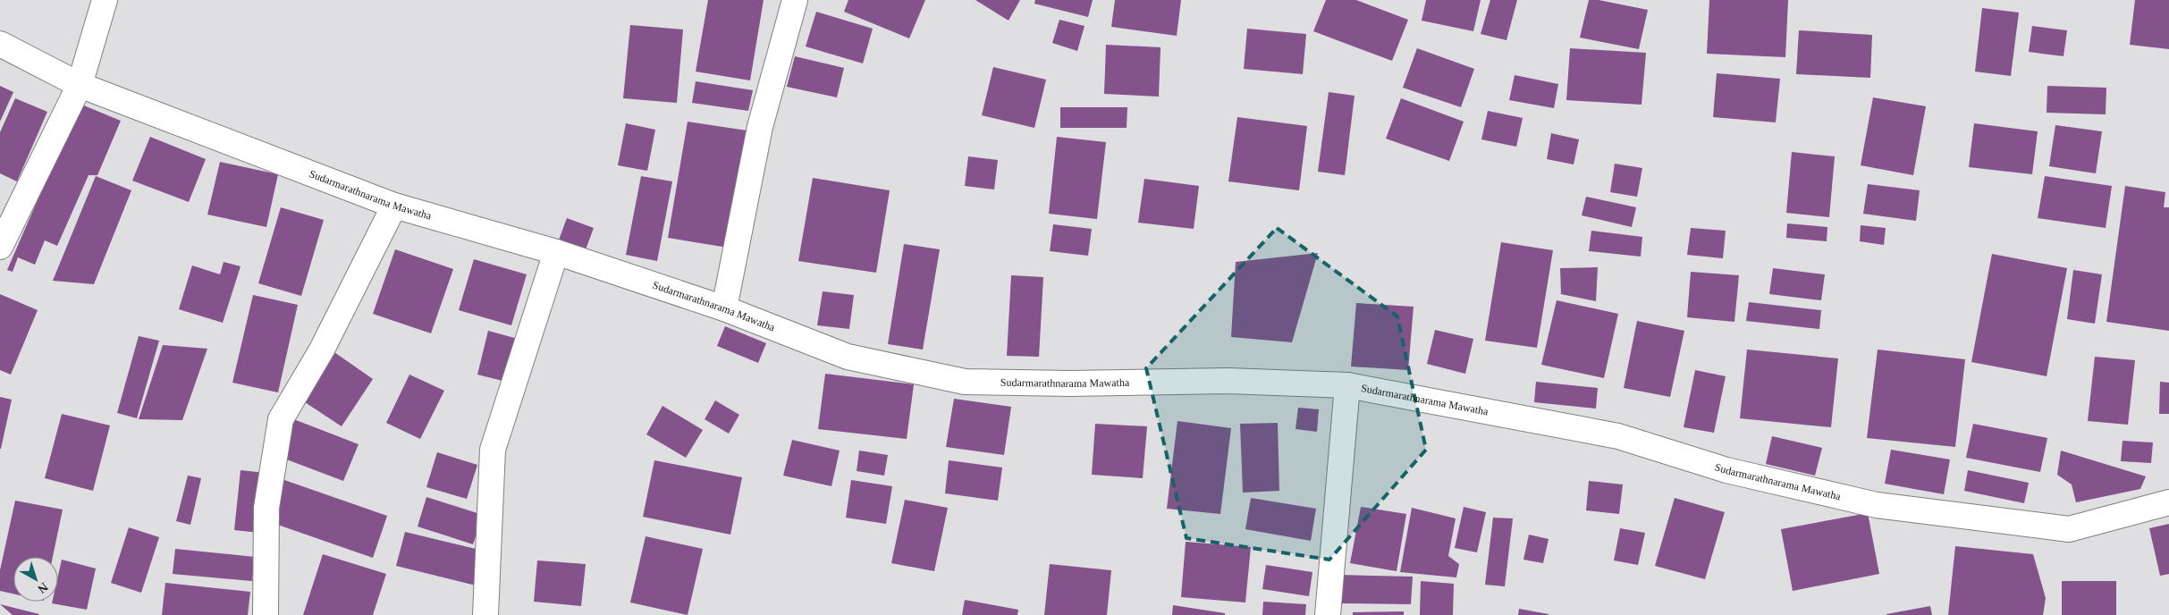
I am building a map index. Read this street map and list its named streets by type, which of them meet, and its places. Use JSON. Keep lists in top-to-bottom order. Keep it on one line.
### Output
{"streets":{"street":["Sudarmarathnarama Mawatha"]},"north":"bottom right"}
